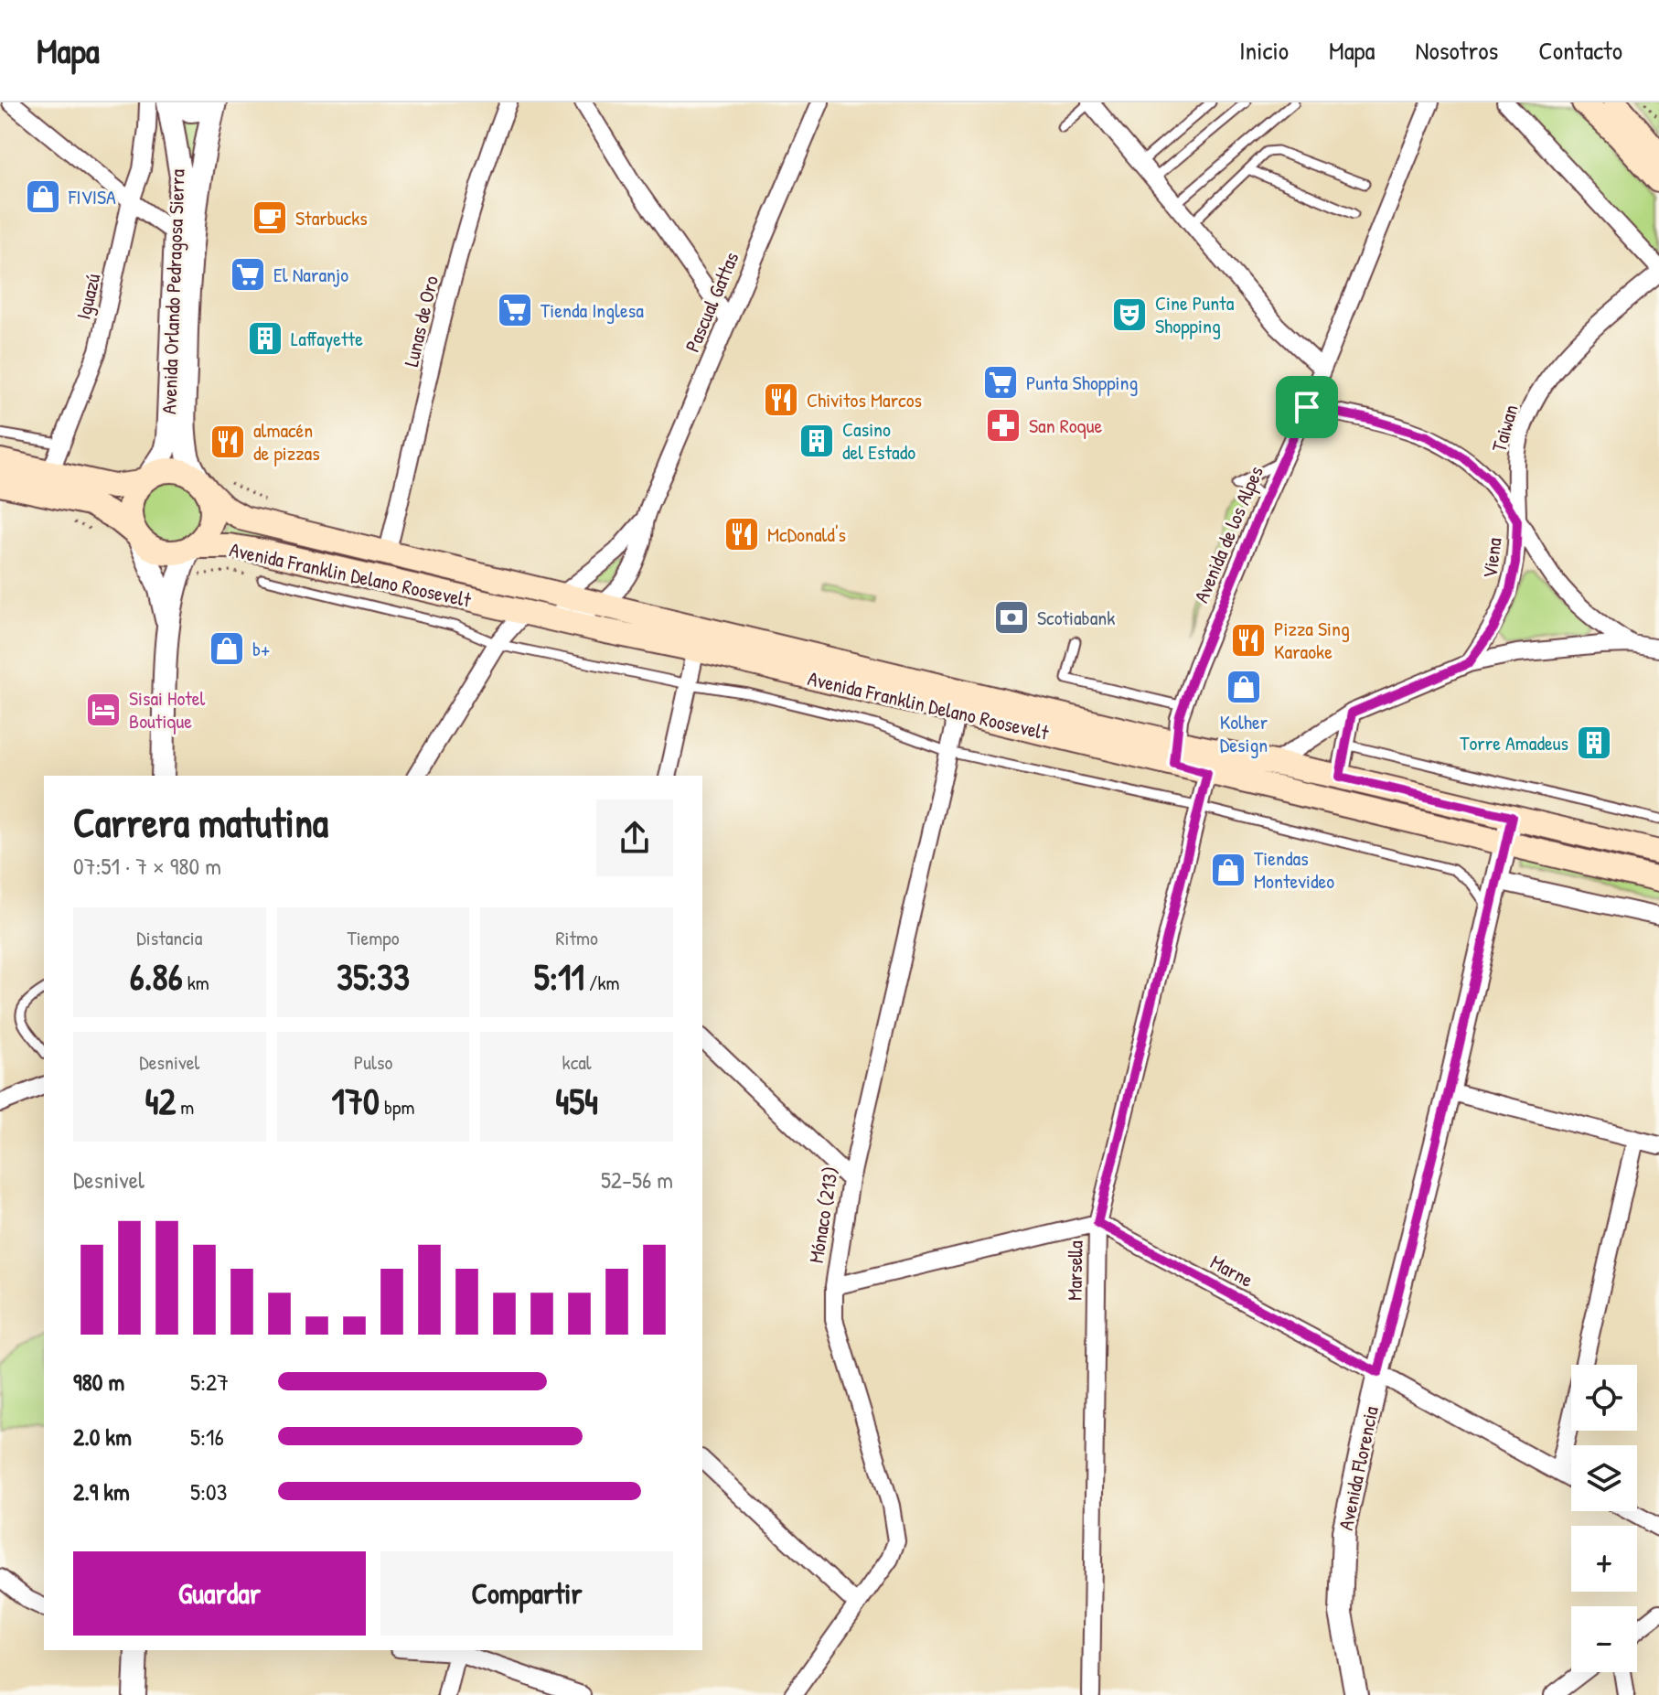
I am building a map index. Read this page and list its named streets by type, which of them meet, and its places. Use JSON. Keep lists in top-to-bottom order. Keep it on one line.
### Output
{"streets":{"main road":["Avenida Franklin Delano Roosevelt"],"street":["Avenida Orlando Pedragosa Sierra","Iguazú","Pascual Gattas","Lunas de Oro","Taiwan","Avenida de los Alpes","Viena","Mónaco (213)","Marsella","Marne","Avenida Florencia"]},"crossings":[["Avenida Orlando Pedragosa Sierra","Avenida Franklin Delano Roosevelt"],["Pascual Gattas","Avenida Franklin Delano Roosevelt"],["Lunas de Oro","Avenida Franklin Delano Roosevelt"],["Taiwan","Viena"],["Avenida de los Alpes","Viena"],["Avenida de los Alpes","Avenida Franklin Delano Roosevelt"],["Avenida Franklin Delano Roosevelt","Mónaco (213)"],["Avenida Franklin Delano Roosevelt","Marsella"],["Avenida Franklin Delano Roosevelt","Avenida Florencia"],["Marsella","Marne"],["Marne","Avenida Florencia"]],"places":{"shop":["FIVISA","b+","Kolher Design","Tiendas Montevideo"],"cafe":["Starbucks"],"supermarket":["El Naranjo","Tienda Inglesa","Punta Shopping"],"theatre":["Cine Punta Shopping"],"building":["Laffayette","Casino del Estado","Torre Amadeus"],"restaurant":["Chivitos Marcos","almacén de pizzas","McDonald's","Pizza Sing Karaoke"],"pharmacy":["San Roque"],"bank":["Scotiabank"],"hotel":["Sisai Hotel Boutique"]},"page":{"header":"Mapa","nav":["Inicio","Mapa","Nosotros","Contacto"],"heading":["Carrera matutina","07:51 · 7 × 980 m"],"stats":[["Distancia","6.86 km"],["Tiempo","35:33"],["Ritmo","5:11 /km"],["Desnivel","42 m"],["Pulso","170 bpm"],["kcal","454"]],"chart":["Desnivel","52–56 m"],"list":[{"name":"980 m","note":"5:27"},{"name":"2.0 km","note":"5:16"},{"name":"2.9 km","note":"5:03"}],"map_buttons":["+","−"],"buttons":["Guardar","Compartir"]}}
